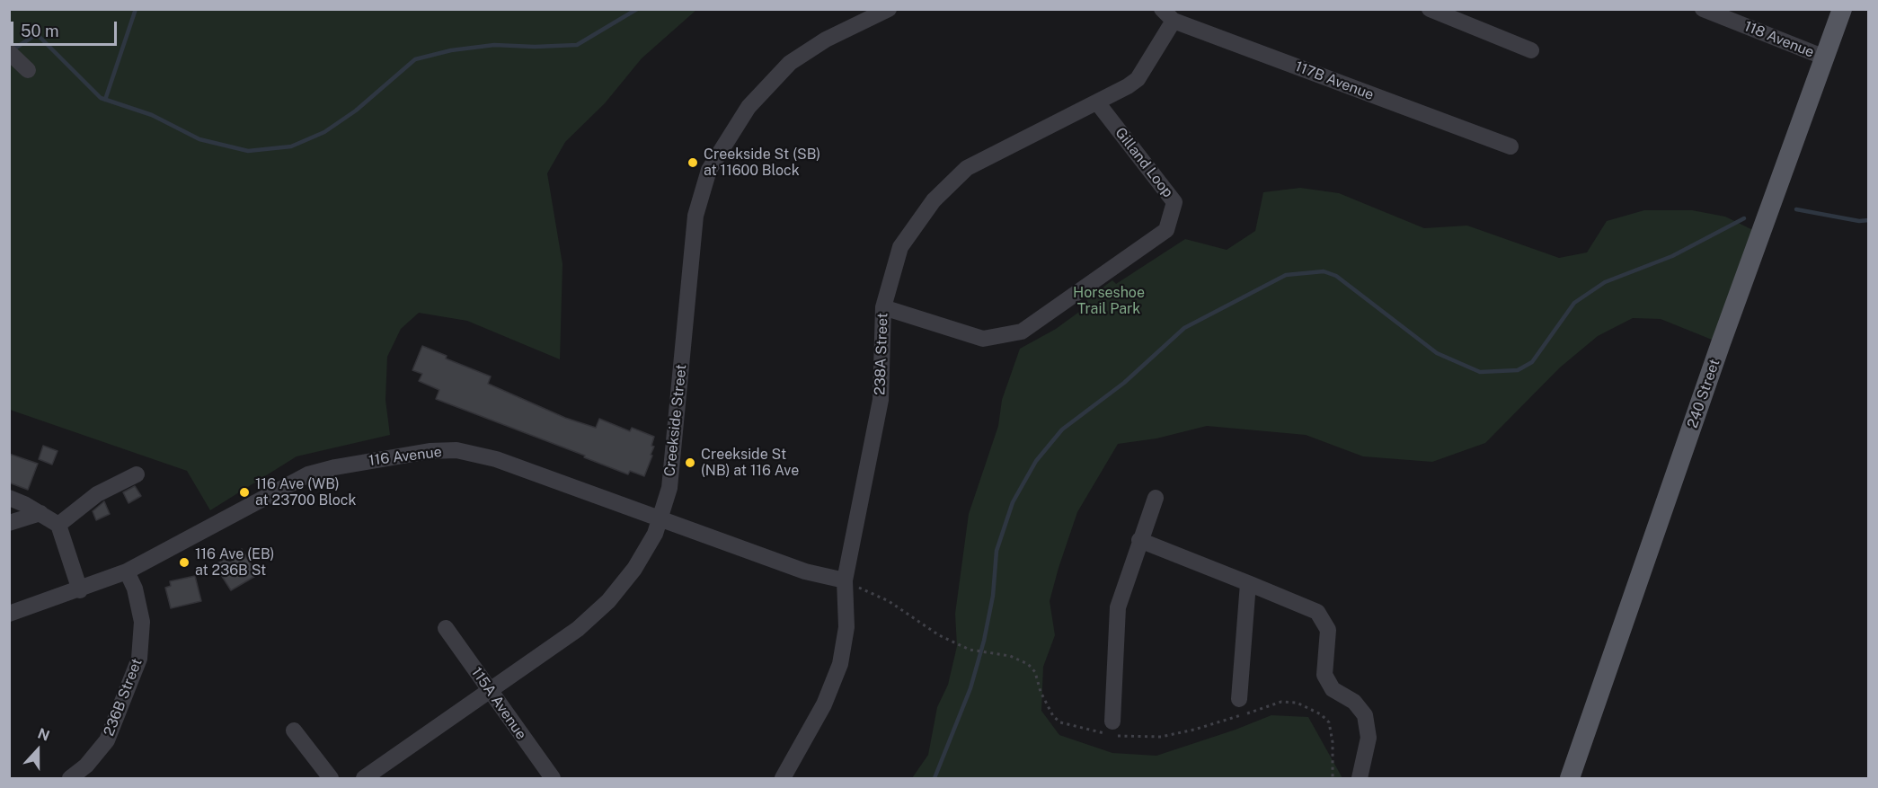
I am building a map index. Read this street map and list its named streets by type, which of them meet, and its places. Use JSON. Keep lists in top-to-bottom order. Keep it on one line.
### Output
{"streets":{"main road":["240 Street"],"street":["118 Avenue","117B Avenue","Gilland Loop","238A Street","Creekside Street","116 Avenue","236B Street","115A Avenue"]},"crossings":[["118 Avenue","240 Street"],["117B Avenue","238A Street"],["Gilland Loop","238A Street"],["238A Street","116 Avenue"],["Creekside Street","116 Avenue"],["Creekside Street","115A Avenue"],["116 Avenue","236B Street"]],"parks":["Horseshoe Trail Park"],"places":["Creekside St (SB) at 11600 Block","Creekside St (NB) at 116 Ave","116 Ave (WB) at 23700 Block","116 Ave (EB) at 236B St"],"scale_bar":"50 m","north":"top"}
